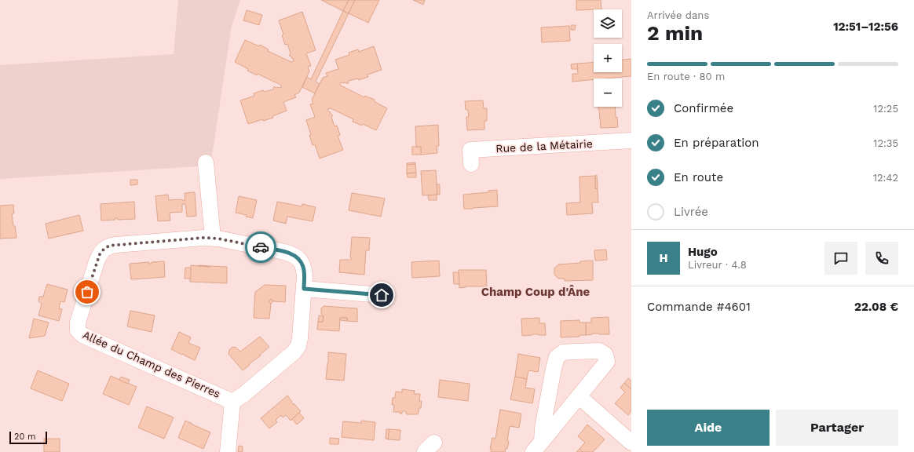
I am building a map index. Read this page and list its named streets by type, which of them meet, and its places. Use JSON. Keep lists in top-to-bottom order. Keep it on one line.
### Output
{"streets":{"street":["Rue de la Métairie","Allée du Champ des Pierres"]},"districts":["Champ Coup d'Âne"],"scale_bar":"20 m","page":{"heading":["2 min","Arrivée dans","12:51–12:56"],"panel":["Hugo","Livreur · 4.8","Commande #4601","22.08 €"],"map_buttons":["+","−"],"bar":"En route · 80 m","list":[["Confirmée","12:25"],["En préparation","12:35"],["En route","12:42"],"Livrée"],"round":"H","buttons":["Aide","Partager"],"scale":"20 m"}}
